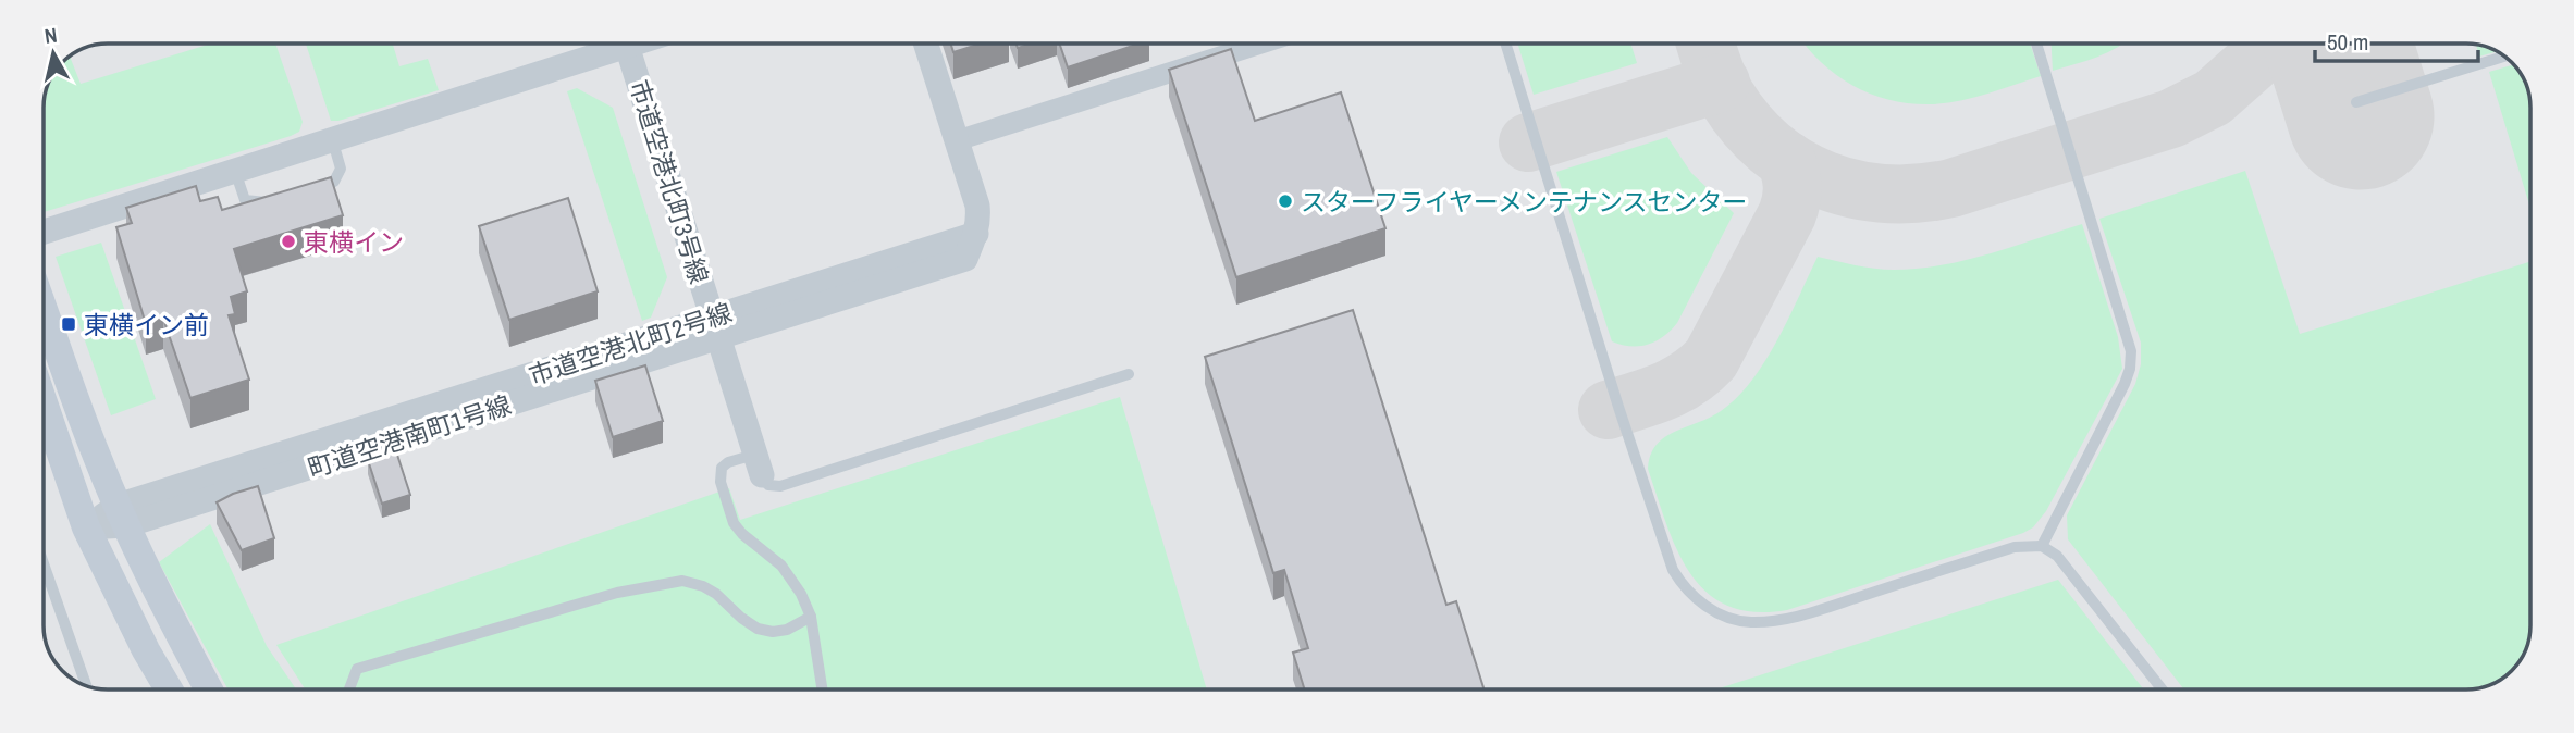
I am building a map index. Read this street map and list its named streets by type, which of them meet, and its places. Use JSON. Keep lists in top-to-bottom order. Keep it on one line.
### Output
{"streets":{"street":["市道空港北町3号線","市道空港北町2号線"]},"crossings":[["市道空港北町3号線","市道空港北町2号線"]],"places":{"other":["スターフライヤーメンテナンスセンター","東横イン"],"transit":["東横イン前"]},"scale_bar":"50 m","north":"top"}
